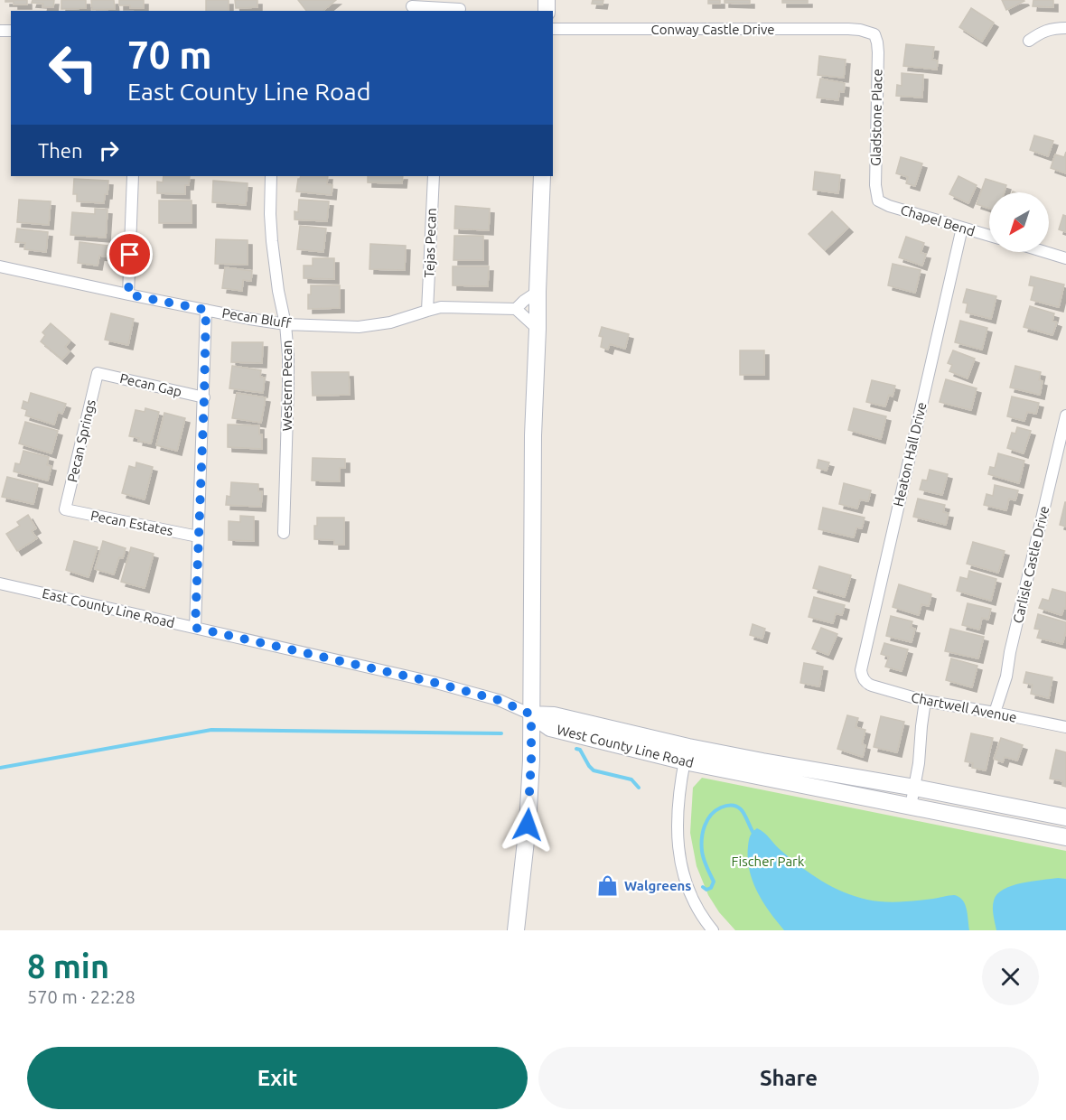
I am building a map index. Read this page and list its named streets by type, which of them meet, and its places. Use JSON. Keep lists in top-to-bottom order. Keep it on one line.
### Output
{"streets":{"main road":["West County Line Road"],"street":["Conway Castle Drive","Gladstone Place","Chapel Bend","Tejas Pecan","Pecan Bluff","Pecan Gap","Western Pecan","Pecan Springs","Heaton Hall Drive","Pecan Estates","Carlisle Castle Drive","East County Line Road","Chartwell Avenue"]},"crossings":[["Conway Castle Drive","Gladstone Place"],["Gladstone Place","Chapel Bend"],["Chapel Bend","Heaton Hall Drive"],["Tejas Pecan","Pecan Bluff"],["Pecan Bluff","Western Pecan"],["Pecan Gap","Pecan Springs"],["Pecan Springs","Pecan Estates"],["Heaton Hall Drive","Chartwell Avenue"],["Carlisle Castle Drive","Chartwell Avenue"],["East County Line Road","West County Line Road"]],"parks":["Fischer Park"],"places":{"shop":["Walgreens"]},"north":"bottom left","page":{"turn":["70 m","East County Line Road"],"then":"Then","heading":["8 min","570 m · 22:28"],"buttons":["Exit","Share"]}}
